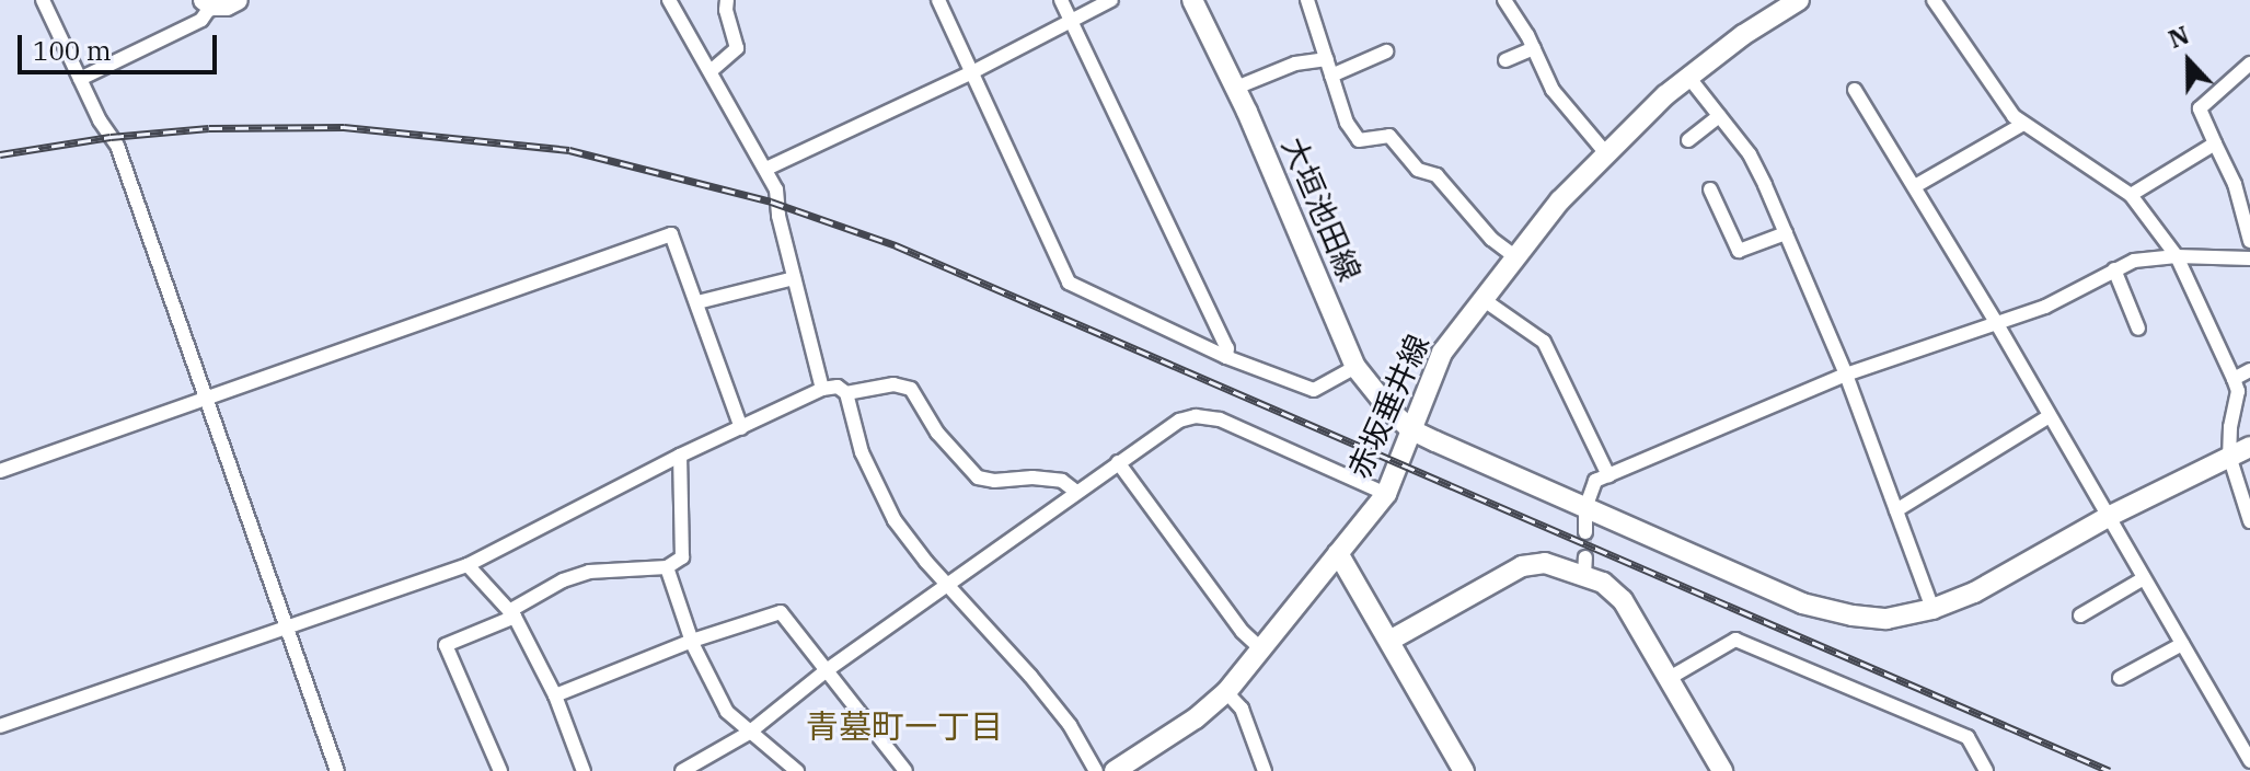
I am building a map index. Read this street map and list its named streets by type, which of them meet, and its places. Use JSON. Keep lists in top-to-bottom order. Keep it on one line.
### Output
{"streets":{"street":["大垣池田線","赤坂垂井線"]},"crossings":[["大垣池田線","赤坂垂井線"]],"districts":["青墓町一丁目"],"scale_bar":"100 m","north":"top"}
